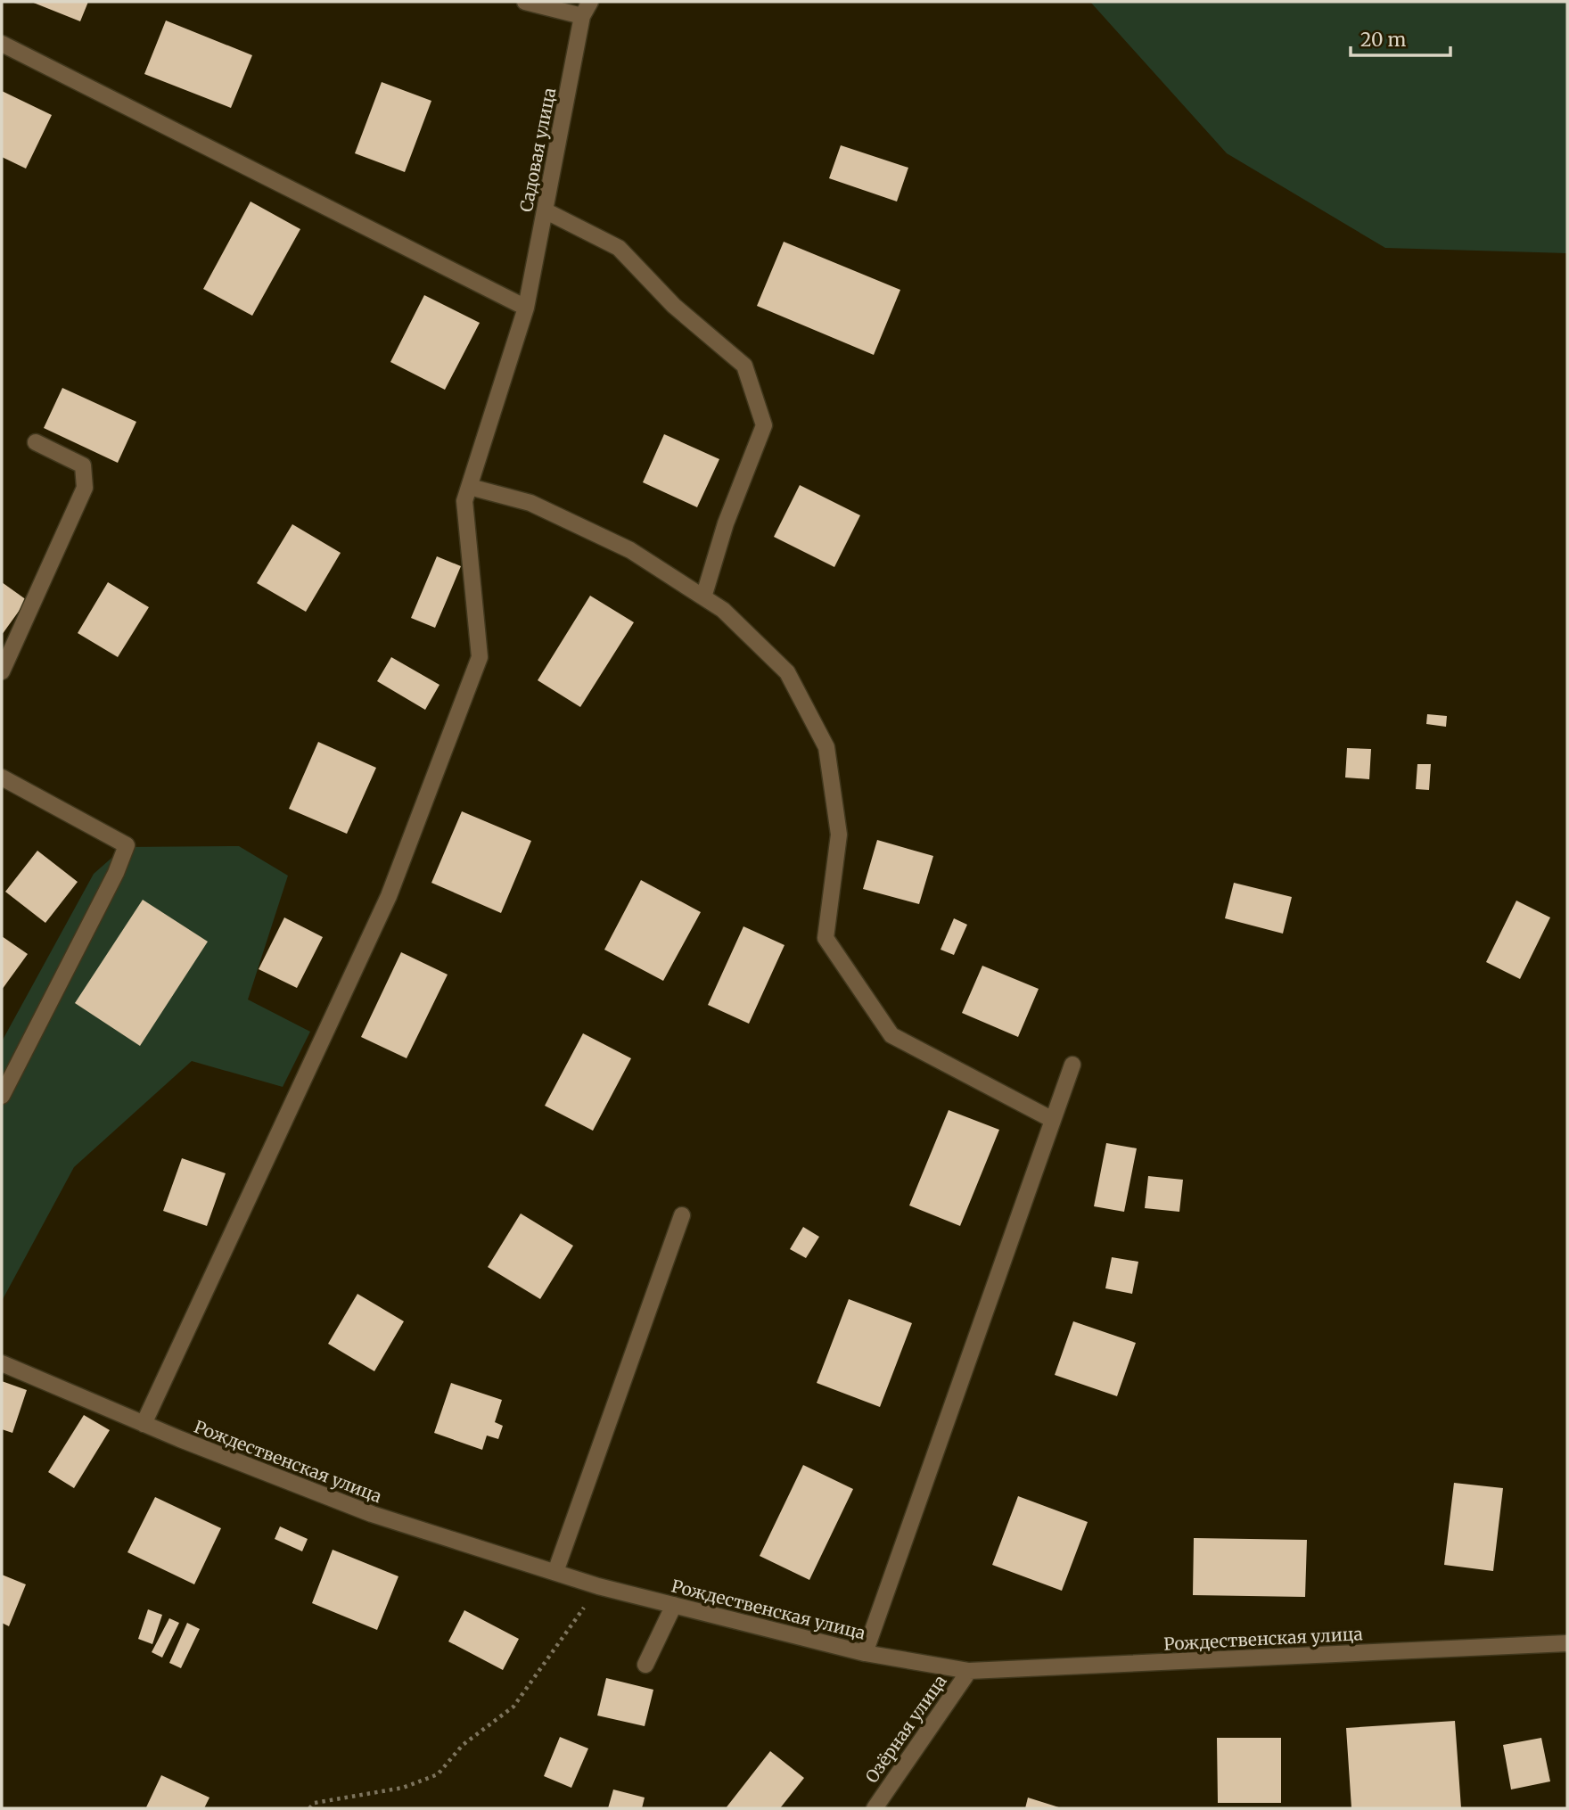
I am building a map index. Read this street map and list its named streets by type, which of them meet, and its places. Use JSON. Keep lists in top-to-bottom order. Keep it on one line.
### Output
{"streets":{"street":["Садовая улица","Рождественская улица","Озёрная улица"]},"crossings":[["Садовая улица","Рождественская улица"],["Рождественская улица","Озёрная улица"]],"scale_bar":"20 m"}
